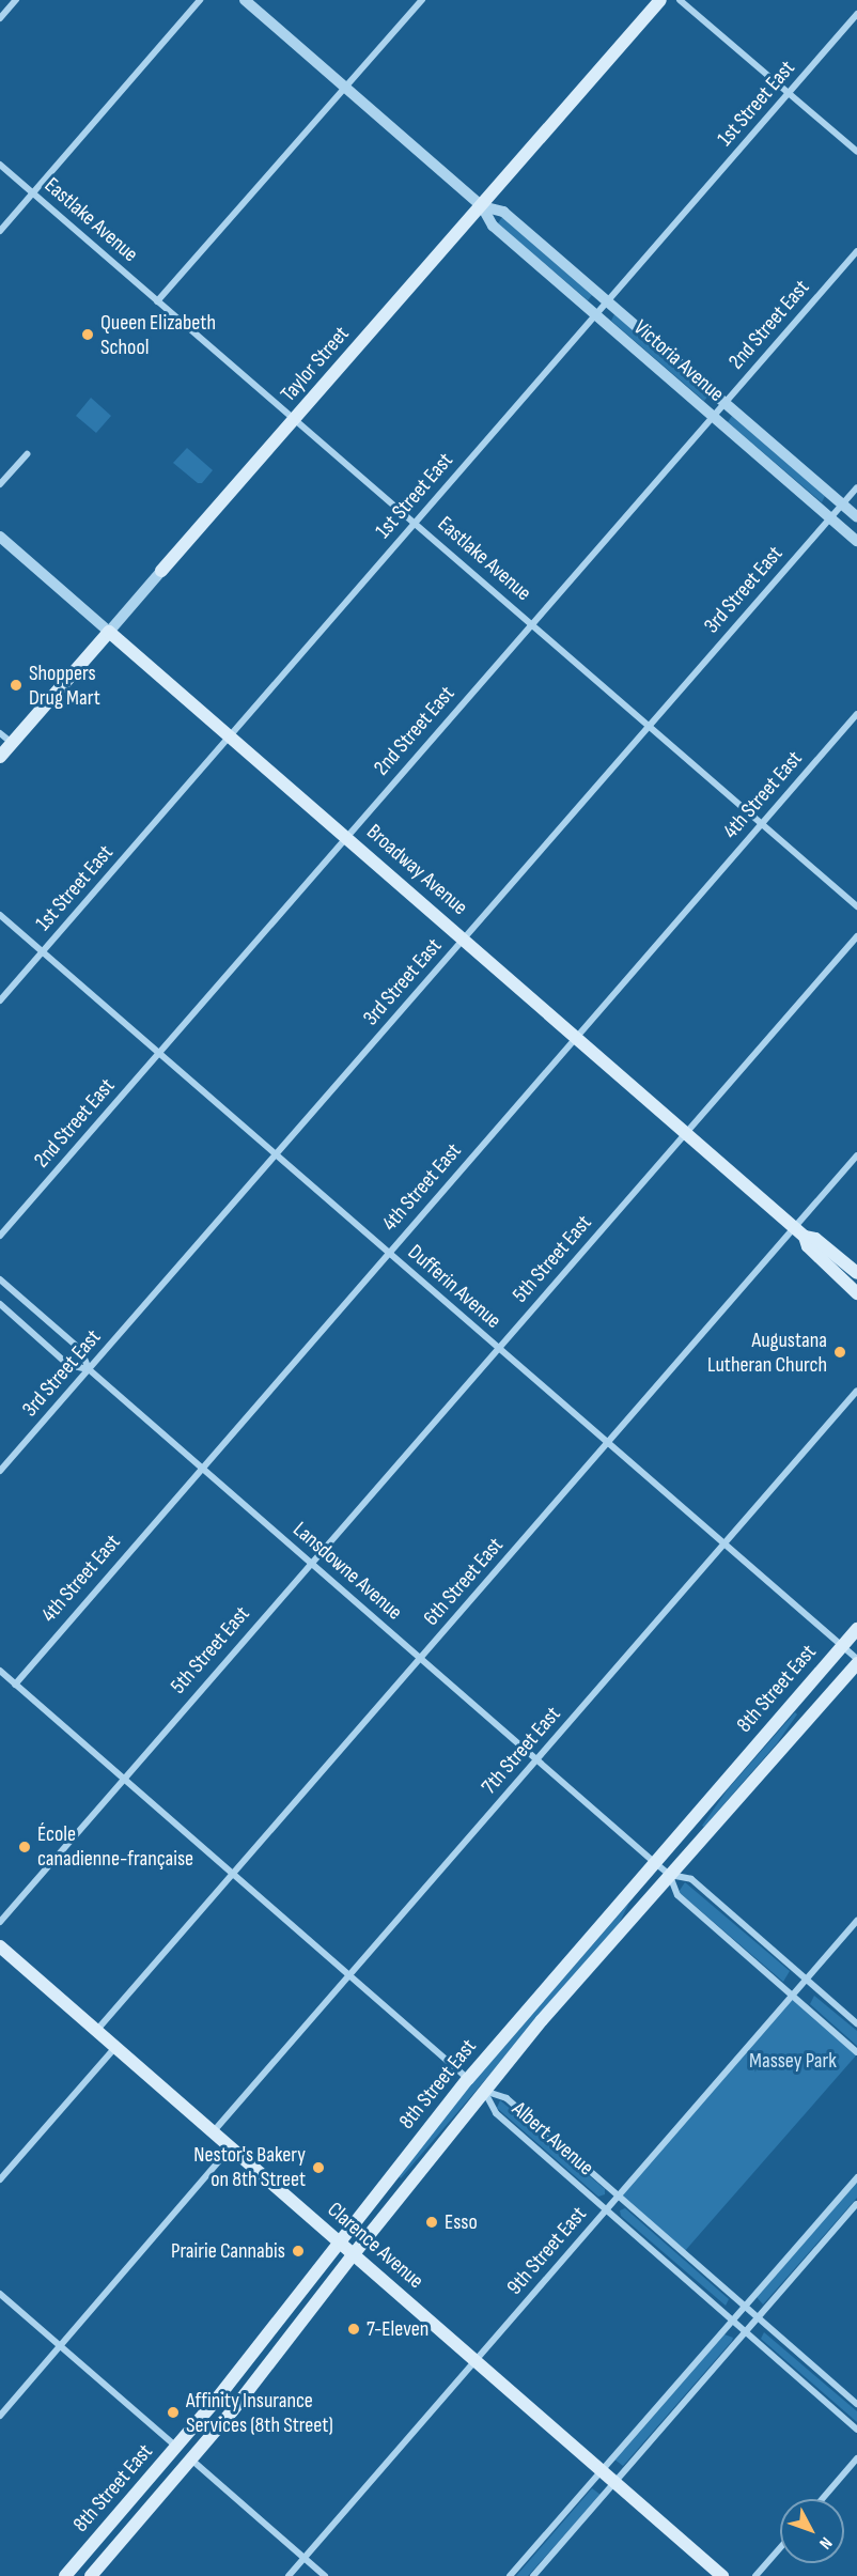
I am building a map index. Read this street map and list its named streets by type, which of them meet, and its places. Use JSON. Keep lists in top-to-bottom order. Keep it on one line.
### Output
{"streets":{"main road":["Taylor Street","Broadway Avenue","8th Street East","Clarence Avenue"],"street":["1st Street East","Eastlake Avenue","2nd Street East","Victoria Avenue","3rd Street East","4th Street East","5th Street East","Dufferin Avenue","Lansdowne Avenue","6th Street East","7th Street East","Albert Avenue","9th Street East"]},"crossings":[["1st Street East","Eastlake Avenue"],["1st Street East","Victoria Avenue"],["1st Street East","Broadway Avenue"],["1st Street East","Dufferin Avenue"],["Eastlake Avenue","2nd Street East"],["Eastlake Avenue","Taylor Street"],["Eastlake Avenue","3rd Street East"],["Eastlake Avenue","4th Street East"],["2nd Street East","Victoria Avenue"],["2nd Street East","Broadway Avenue"],["2nd Street East","Dufferin Avenue"],["Victoria Avenue","Taylor Street"],["Victoria Avenue","3rd Street East"],["Taylor Street","Broadway Avenue"],["3rd Street East","Broadway Avenue"],["3rd Street East","Dufferin Avenue"],["3rd Street East","Lansdowne Avenue"],["4th Street East","Broadway Avenue"],["4th Street East","Dufferin Avenue"],["4th Street East","Lansdowne Avenue"],["Broadway Avenue","5th Street East"],["Broadway Avenue","6th Street East"],["5th Street East","Dufferin Avenue"],["5th Street East","Lansdowne Avenue"],["Dufferin Avenue","6th Street East"],["Dufferin Avenue","8th Street East"],["Dufferin Avenue","7th Street East"],["Lansdowne Avenue","6th Street East"],["Lansdowne Avenue","8th Street East"],["Lansdowne Avenue","7th Street East"],["Lansdowne Avenue","9th Street East"],["6th Street East","Clarence Avenue"],["8th Street East","Albert Avenue"],["8th Street East","Clarence Avenue"],["7th Street East","Clarence Avenue"],["Albert Avenue","9th Street East"],["Clarence Avenue","9th Street East"]],"parks":["Massey Park"],"places":["Queen Elizabeth School","Shoppers Drug Mart","Augustana Lutheran Church","École canadienne-française","Nestor's Bakery on 8th Street","Esso","Prairie Cannabis","7-Eleven","Affinity Insurance Services (8th Street)"],"north":"bottom right"}
